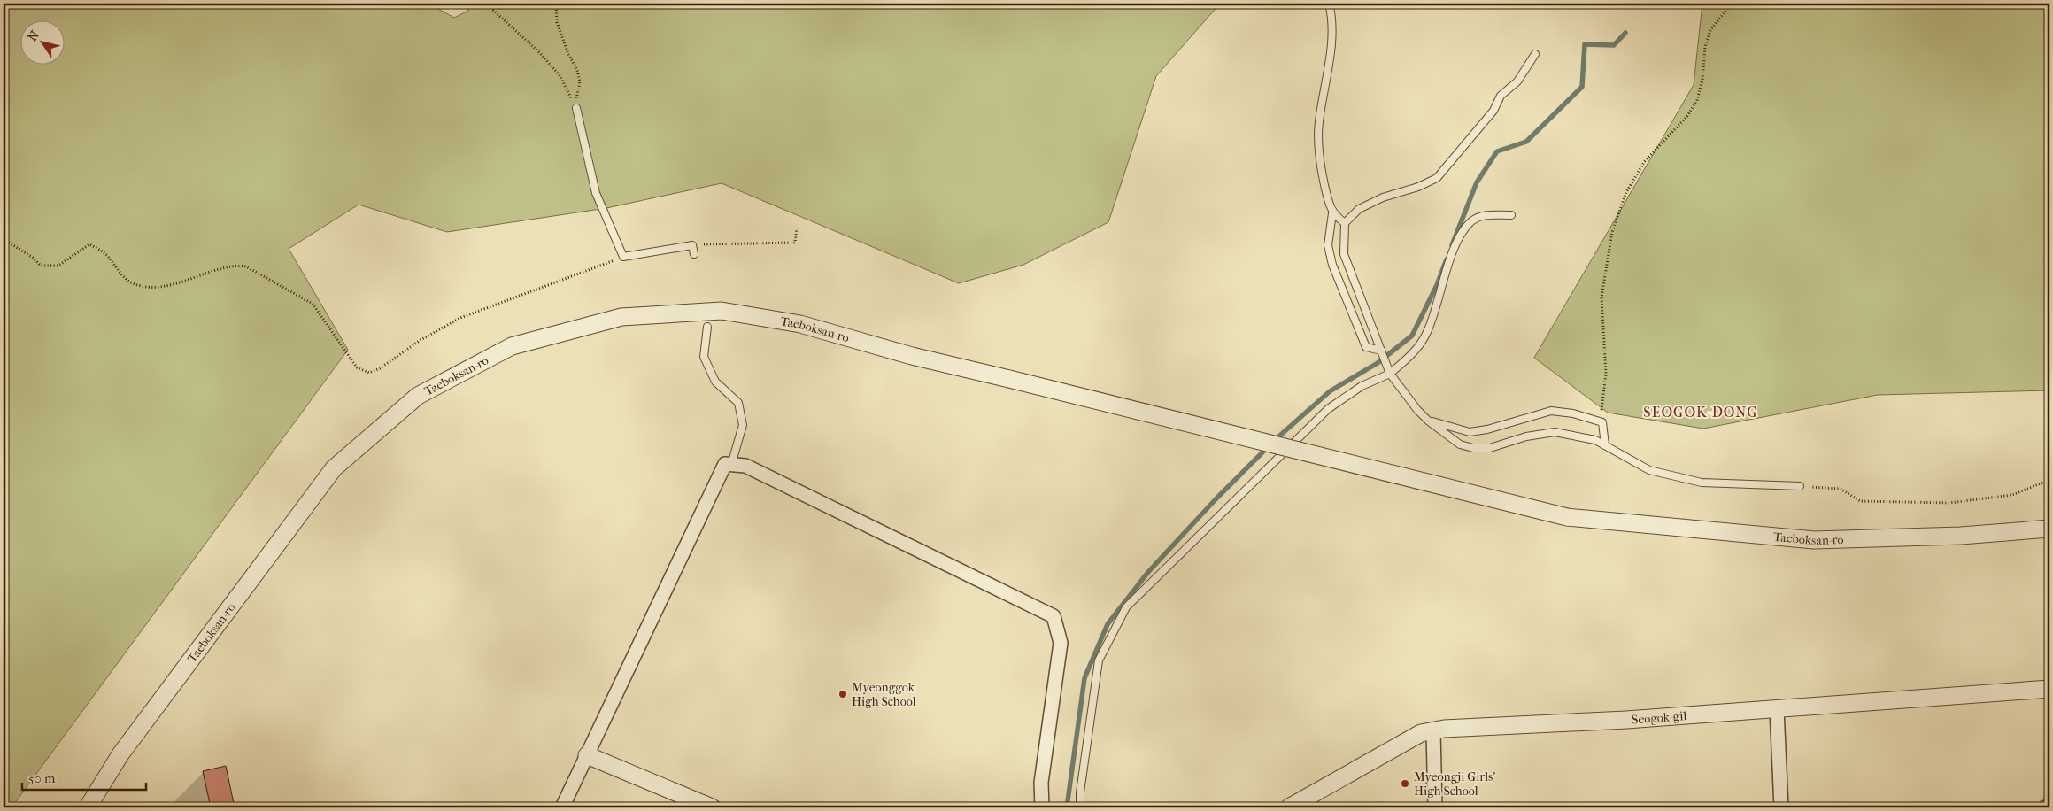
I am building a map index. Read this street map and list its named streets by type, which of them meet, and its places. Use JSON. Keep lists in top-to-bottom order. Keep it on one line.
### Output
{"streets":{"street":["Taeboksan-ro","Seogok-gil"]},"districts":["SEOGOK-DONG"],"places":["Myeonggok High School","Myeongji Girls' High School"],"scale_bar":"50 m","north":"top left"}
